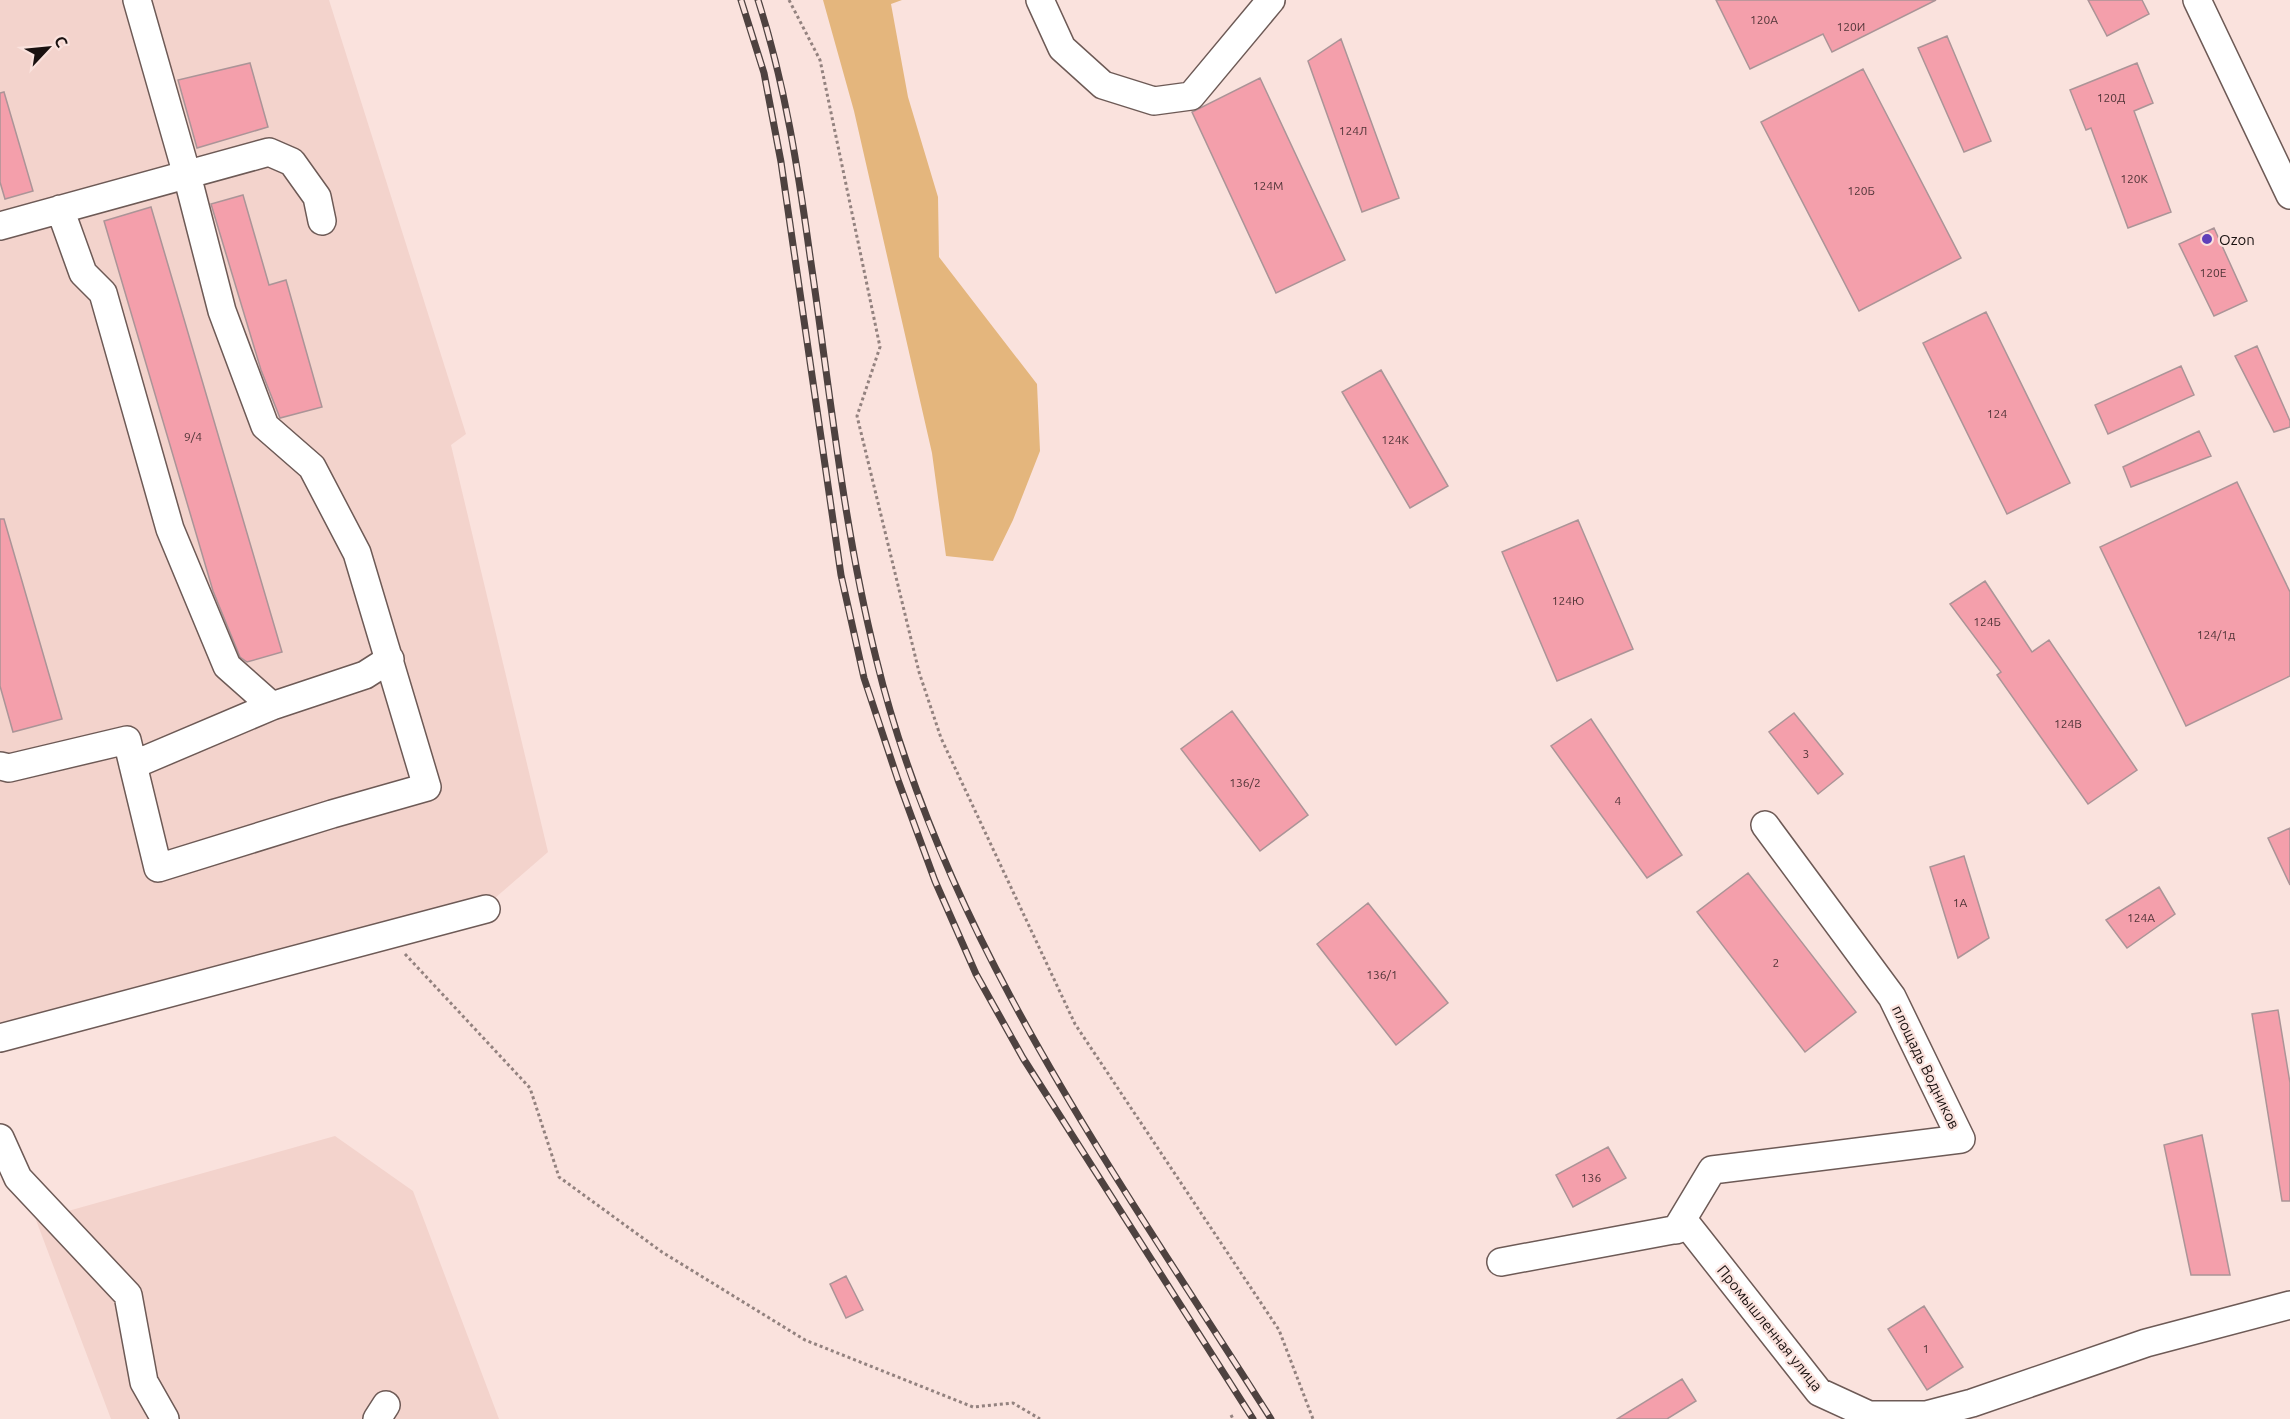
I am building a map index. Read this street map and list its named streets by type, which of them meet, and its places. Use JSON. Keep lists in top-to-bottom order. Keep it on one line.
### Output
{"streets":{"street":["площадь Водников","Промышленная улица"]},"crossings":[["площадь Водников","Промышленная улица"]],"places":["Ozon"],"house_numbers":["120А","120И","120Д","124Л","120К","124М","120Б","120Е","124","9/4","124К","124Ю","124Б","124/1д","124В","3","136/2","4","1А","124А","2","136/1","136","1"],"north":"top right"}
